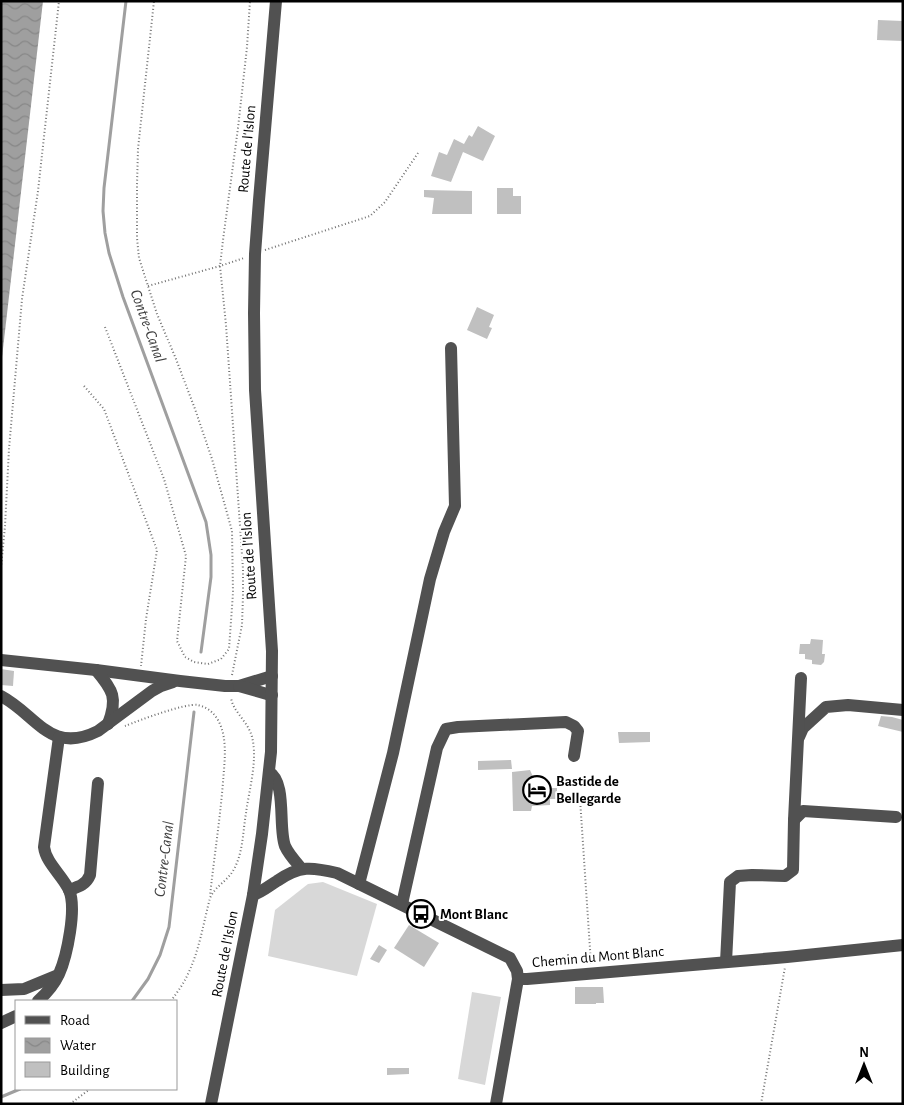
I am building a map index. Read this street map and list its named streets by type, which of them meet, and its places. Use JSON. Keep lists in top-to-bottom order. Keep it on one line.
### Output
{"streets":{"street":["Route de l'Islon","Chemin du Mont Blanc"]},"crossings":[["Route de l'Islon","Chemin du Mont Blanc"]],"water":["Contre-Canal"],"places":{"hotel":["Bastide de Bellegarde"],"bus stop":["Mont Blanc"]},"legend":["Road","Water","Building"],"north":"top"}
